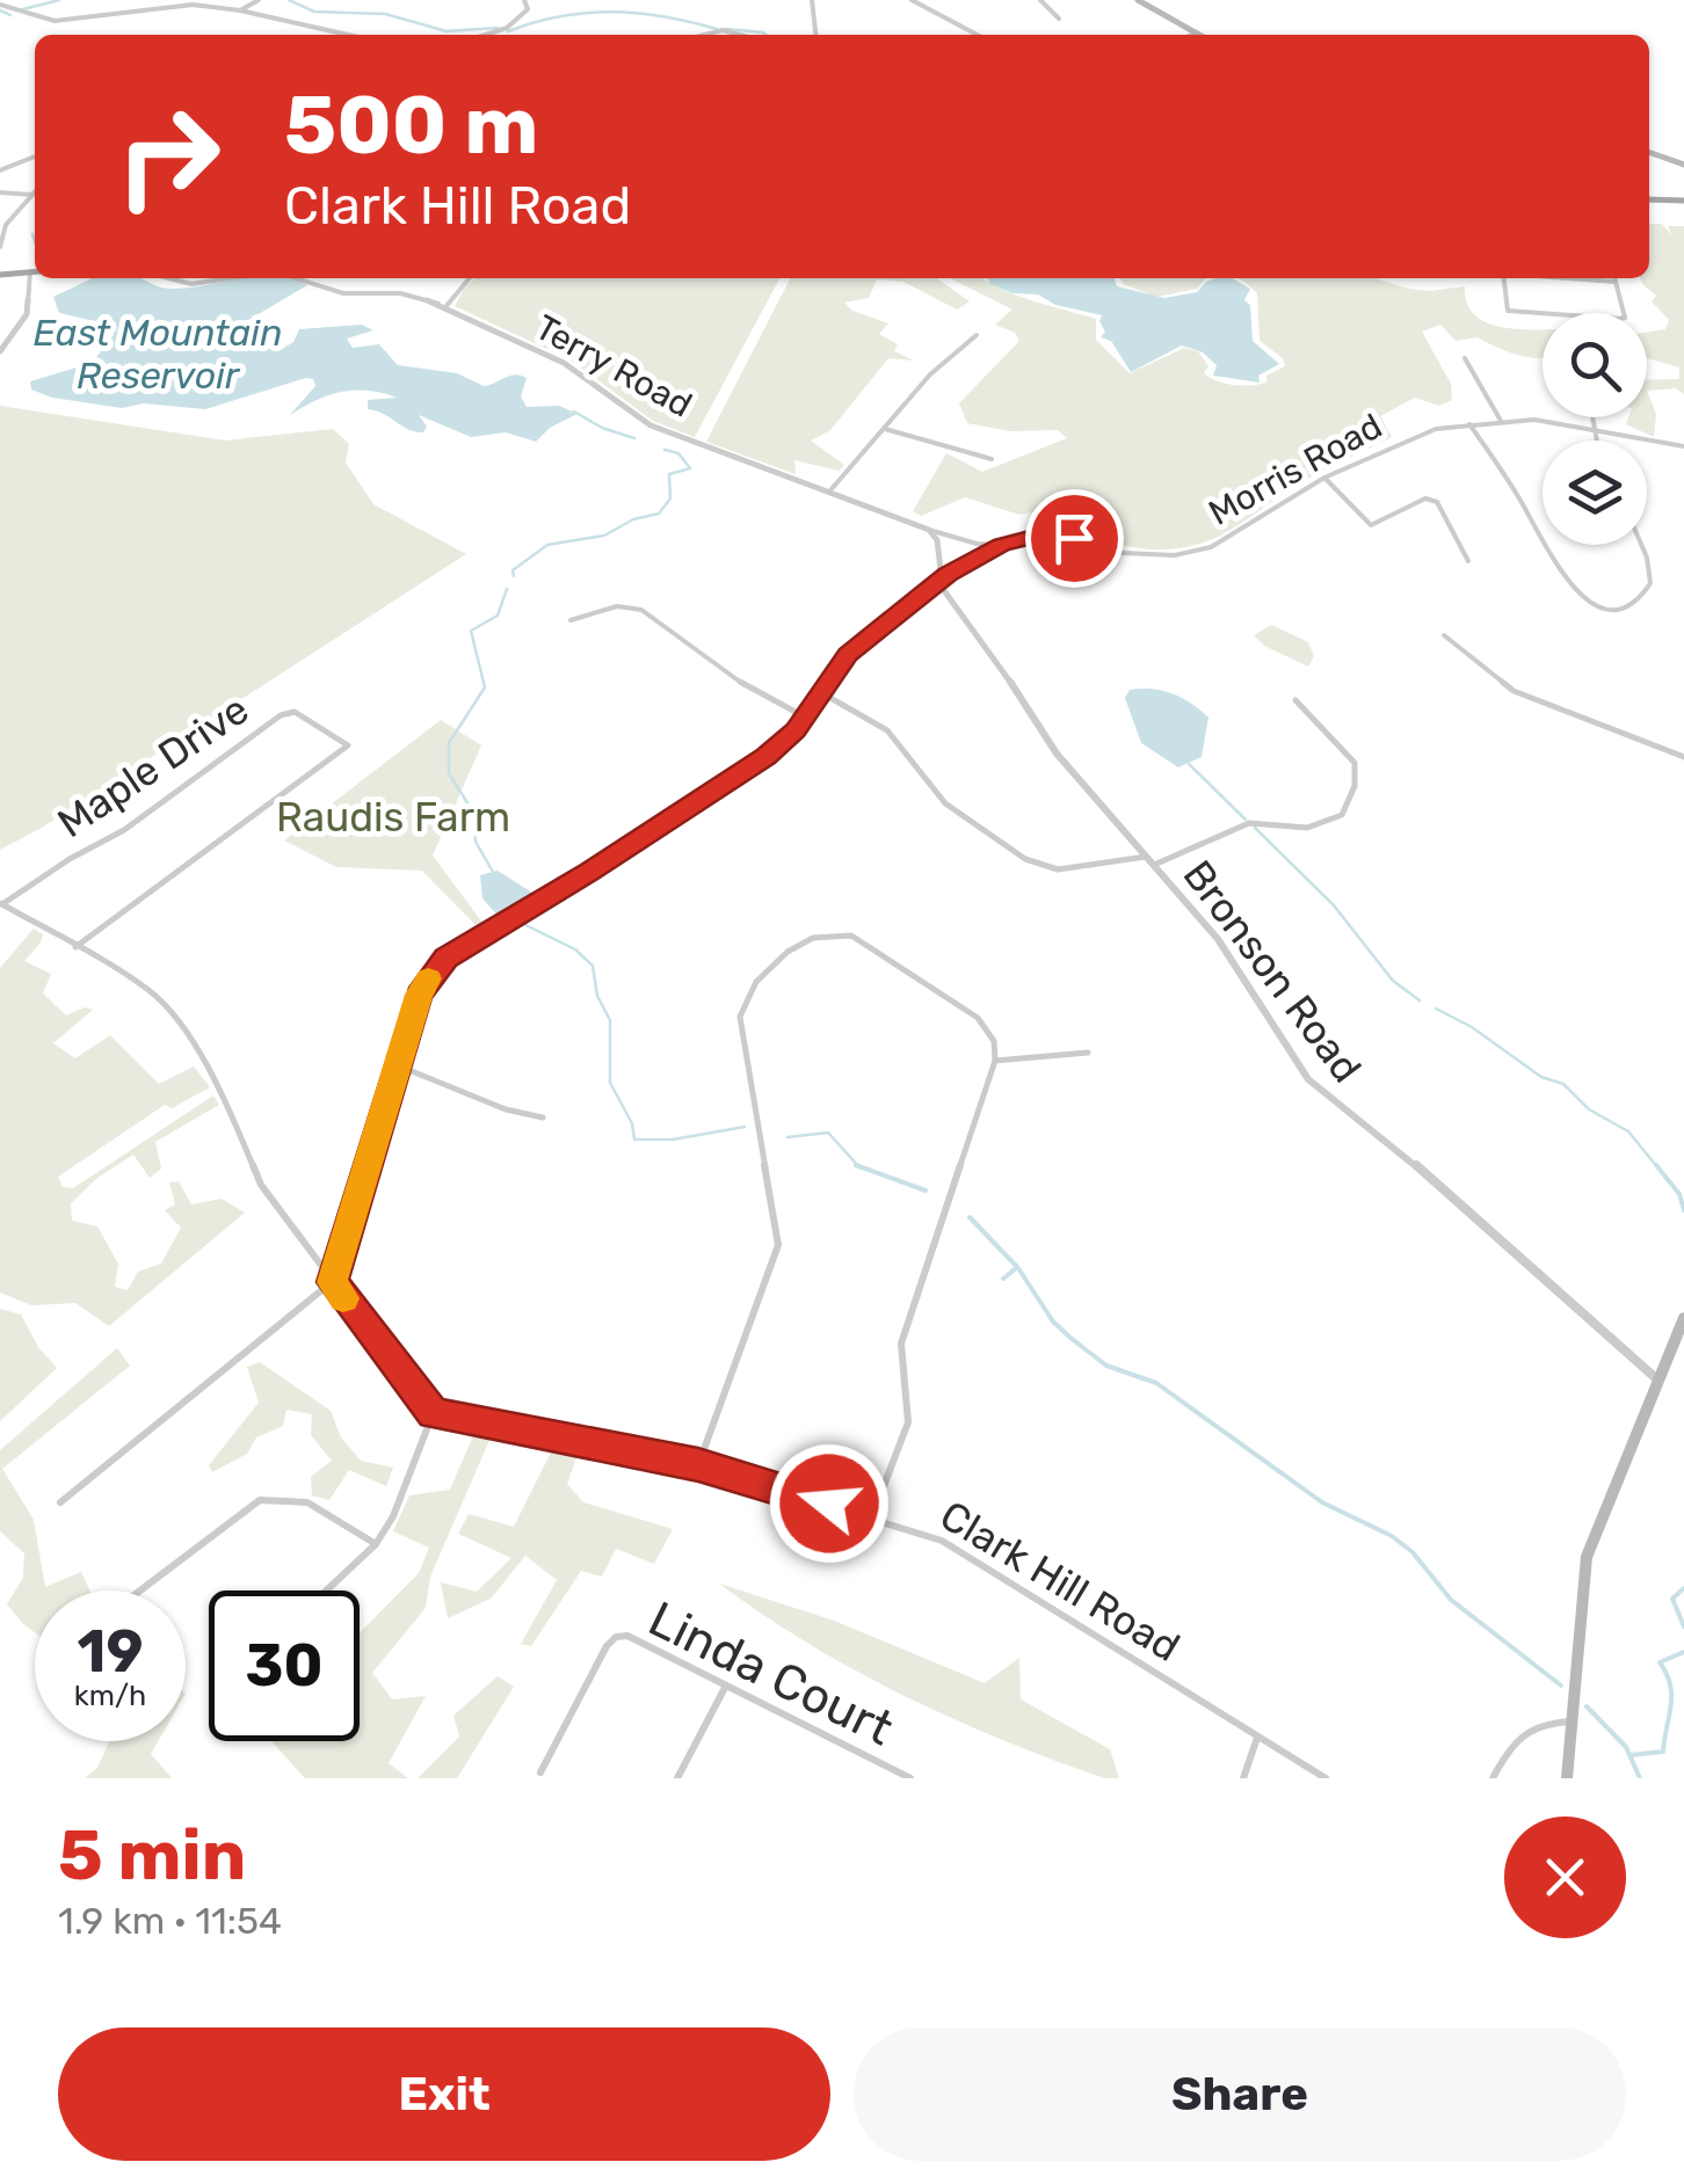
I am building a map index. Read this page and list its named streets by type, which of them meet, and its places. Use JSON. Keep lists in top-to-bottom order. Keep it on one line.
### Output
{"streets":{"street":["Terry Road","Morris Road","Maple Drive","Bronson Road","Clark Hill Road","Linda Court"]},"crossings":[["Terry Road","Morris Road"],["Terry Road","Bronson Road"]],"water":["East Mountain Reservoir"],"parks":["Raudis Farm"],"page":{"turn":["500 m","Clark Hill Road"],"speed":"19 km/h","limit":"30","heading":["5 min","1.9 km · 11:54"],"buttons":["Exit","Share"]}}
